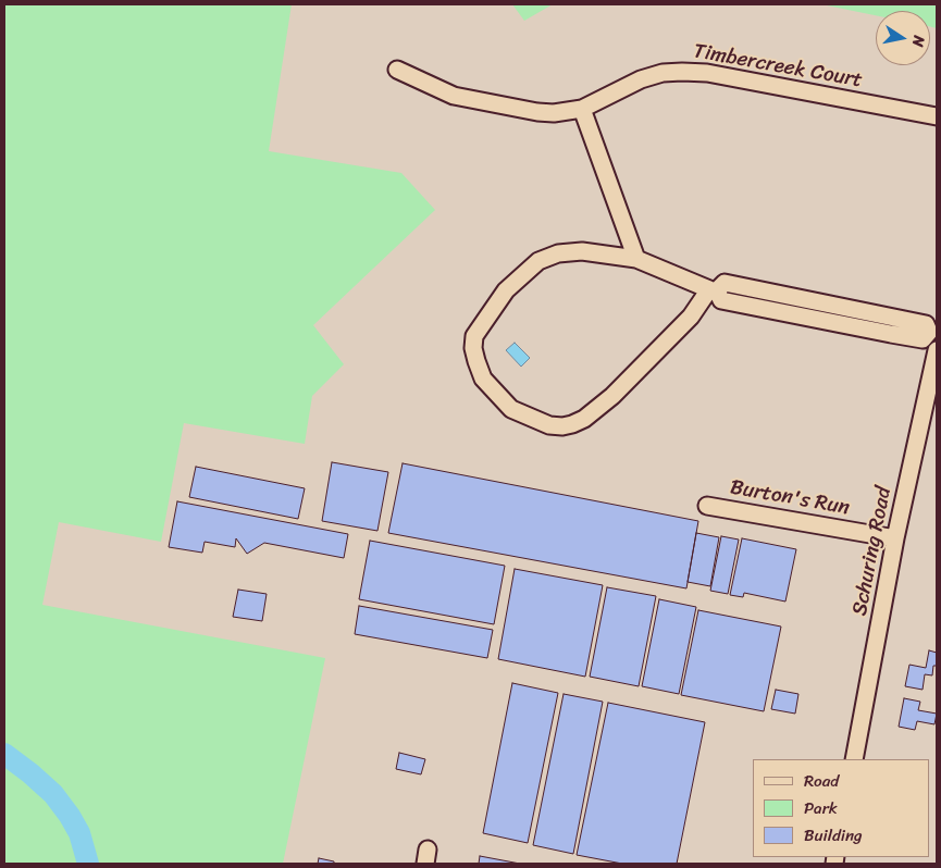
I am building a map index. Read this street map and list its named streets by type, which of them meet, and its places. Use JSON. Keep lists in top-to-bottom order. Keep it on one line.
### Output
{"streets":{"street":["Timbercreek Court","Burton's Run","Schuring Road"]},"crossings":[["Burton's Run","Schuring Road"]],"legend":["Road","Park","Building"],"north":"right"}
